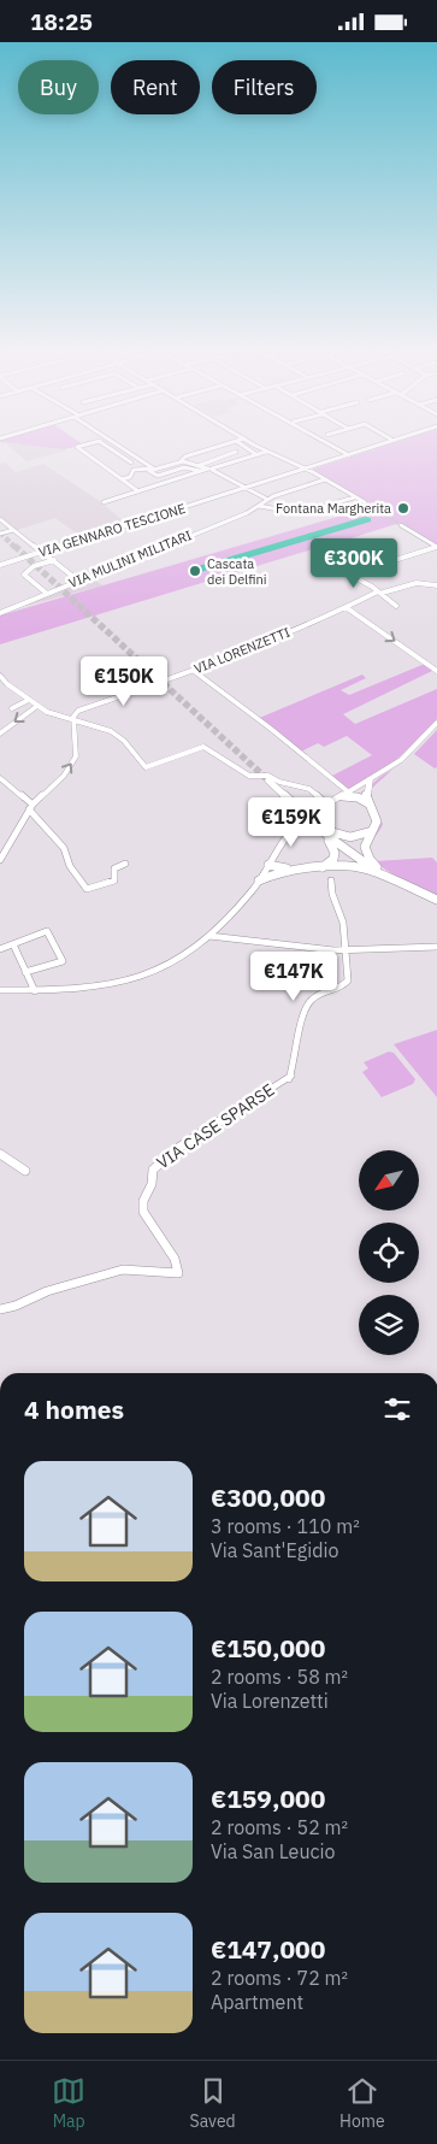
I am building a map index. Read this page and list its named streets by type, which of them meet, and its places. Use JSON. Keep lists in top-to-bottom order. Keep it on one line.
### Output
{"streets":{"street":["VIA GENNARO TESCIONE","VIA MULINI MILITARI","VIA LORENZETTI","VIA CASE SPARSE"]},"places":["Fontana Margherita","Cascata dei Delfini"],"north":"bottom left","page":{"status":"18:25","chip":["Buy","Rent","Filters"],"price":["€300K","€150K","€159K","€147K"],"heading":"4 homes","list":[{"name":"€300,000","note":"3 rooms · 110 m² · Via Sant'Egidio"},{"name":"€150,000","note":"2 rooms · 58 m² · Via Lorenzetti"},{"name":"€159,000","note":"2 rooms · 52 m² · Via San Leucio"},{"name":"€147,000","note":"2 rooms · 72 m² · Apartment"}],"tabs":["Map","Saved","Home"]}}
